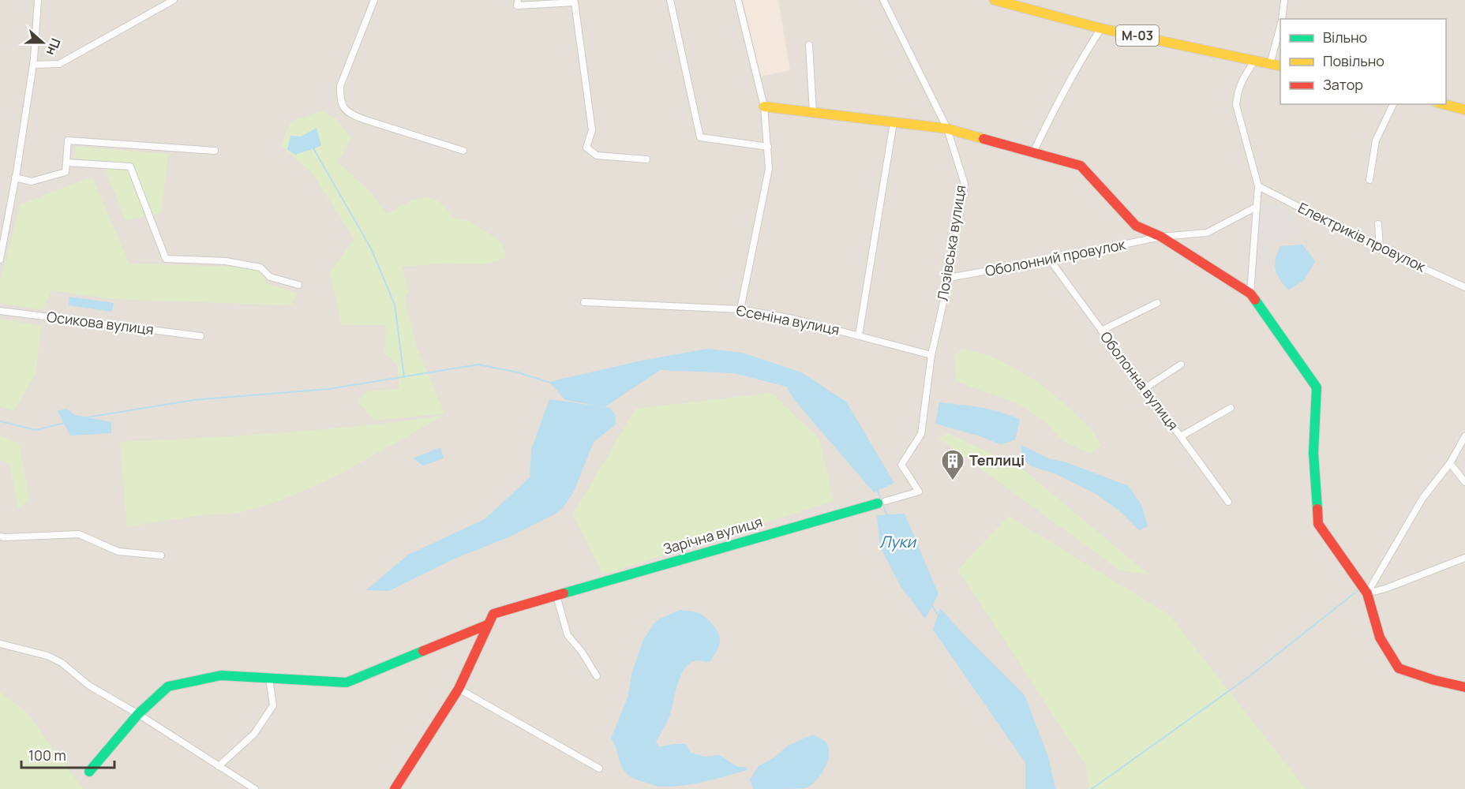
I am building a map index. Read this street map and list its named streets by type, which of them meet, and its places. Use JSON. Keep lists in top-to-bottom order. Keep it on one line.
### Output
{"streets":{"main road":["М-03","Зарічна вулиця"],"street":["Електриків провулок","Лозівська вулиця","Оболонний провулок","Єсеніна вулиця","Осикова вулиця","Оболонна вулиця"]},"crossings":[["Лозівська вулиця","Оболонний провулок"],["Лозівська вулиця","Єсеніна вулиця"],["Лозівська вулиця","Зарічна вулиця"],["Оболонний провулок","Оболонна вулиця"]],"water":["Луки"],"places":{"building":["Теплиці"]},"legend":["Вільно","Повільно","Затор"],"scale_bar":"100 m","north":"right"}
